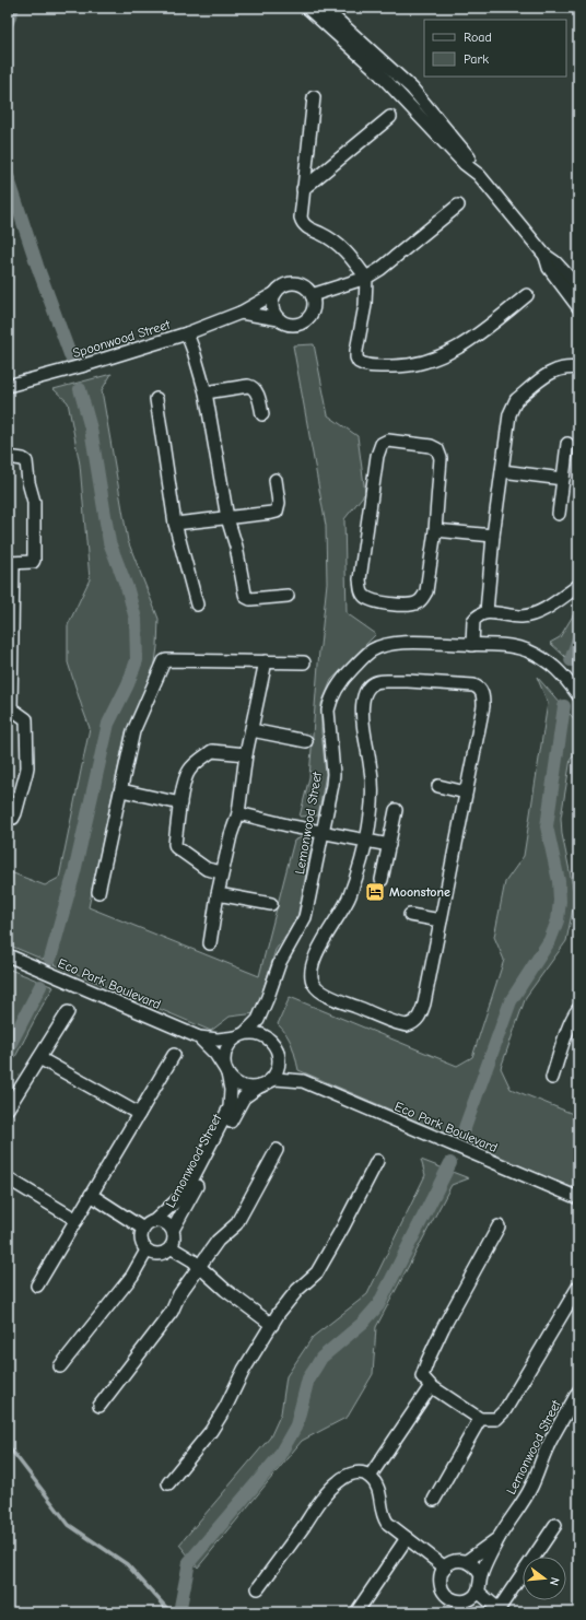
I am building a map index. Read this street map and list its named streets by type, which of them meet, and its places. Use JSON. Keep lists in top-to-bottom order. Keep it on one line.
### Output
{"streets":{"street":["Spoonwood Street","Lemonwood Street","Eco Park Boulevard"]},"crossings":[["Lemonwood Street","Eco Park Boulevard"]],"places":{"hotel":["Moonstone"]},"legend":["Road","Park"],"north":"right"}
